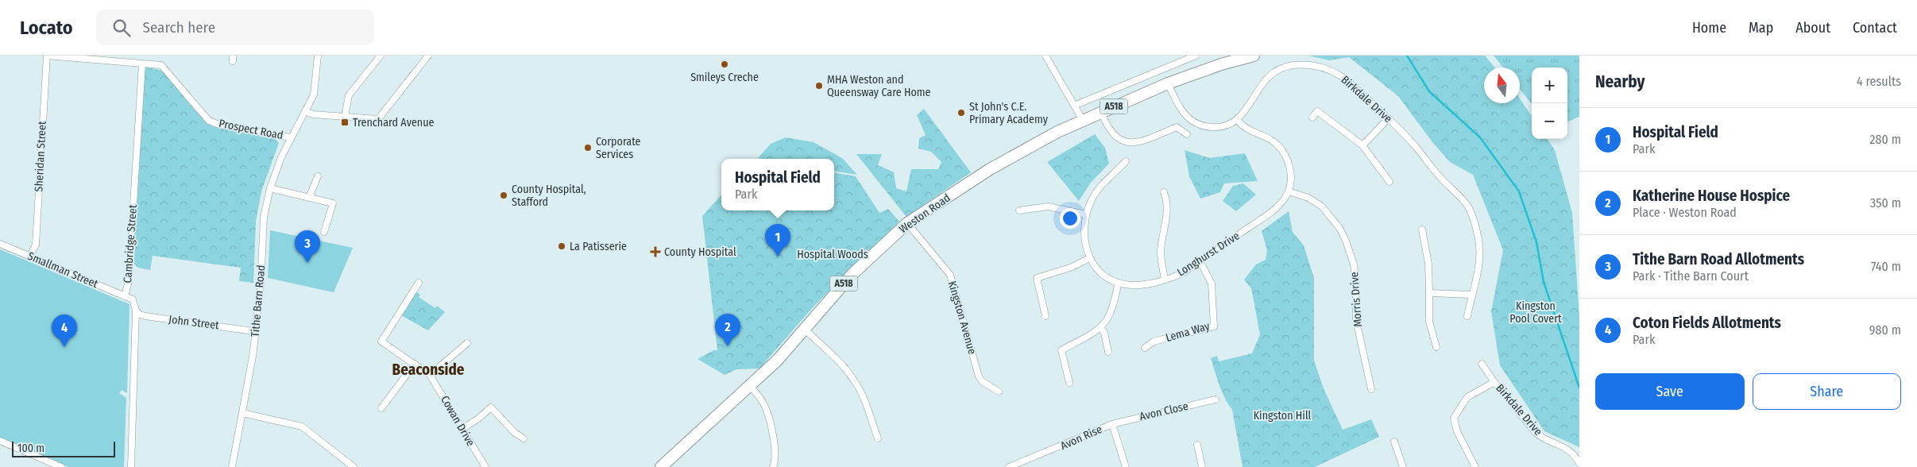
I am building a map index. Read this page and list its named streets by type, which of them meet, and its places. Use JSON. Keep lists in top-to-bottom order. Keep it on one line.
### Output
{"streets":{"highway":["A518","Weston Road"],"street":["Birkdale Drive","Prospect Road","Sheridan Street","Cambridge Street","Longhurst Drive","Smallman Street","Morris Drive","Tithe Barn Road","Kingston Avenue","John Street","Lema Way","Avon Close","Cowan Drive","Avon Rise"]},"crossings":[["Prospect Road","Sheridan Street"],["Prospect Road","Cambridge Street"],["Prospect Road","Tithe Barn Road"],["Sheridan Street","Smallman Street"],["Weston Road","Kingston Avenue"],["Cambridge Street","Smallman Street"],["Cambridge Street","John Street"],["Longhurst Drive","Morris Drive"],["Longhurst Drive","Lema Way"],["Tithe Barn Road","John Street"],["Avon Close","Avon Rise"]],"districts":["Beaconside"],"parks":["Hospital Woods","Kingston Pool Covert","Kingston Hill"],"places":{"other":["Smileys Creche","MHA Weston and Queensway Care Home","St John's C.E. Primary Academy","Corporate Services","County Hospital, Stafford","La Patisserie"],"transit":["Trenchard Avenue"],"health":["County Hospital"]},"scale_bar":"100 m","north":"top","page":{"header":"Locato","search":"Search here","nav":["Home","Map","About","Contact"],"heading":["Nearby","4 results"],"map_buttons":["+","−"],"list":[{"mark":"1","name":"Hospital Field","note":"Park","value":"280 m"},{"mark":"2","name":"Katherine House Hospice","note":"Place · Weston Road","value":"350 m"},{"mark":"3","name":"Tithe Barn Road Allotments","note":"Park · Tithe Barn Court","value":"740 m"},{"mark":"4","name":"Coton Fields Allotments","note":"Park","value":"980 m"}],"popup":["Hospital Field","Park"],"pins":["1","3","2","4"],"buttons":["Save","Share"],"scale":"100 m"}}
